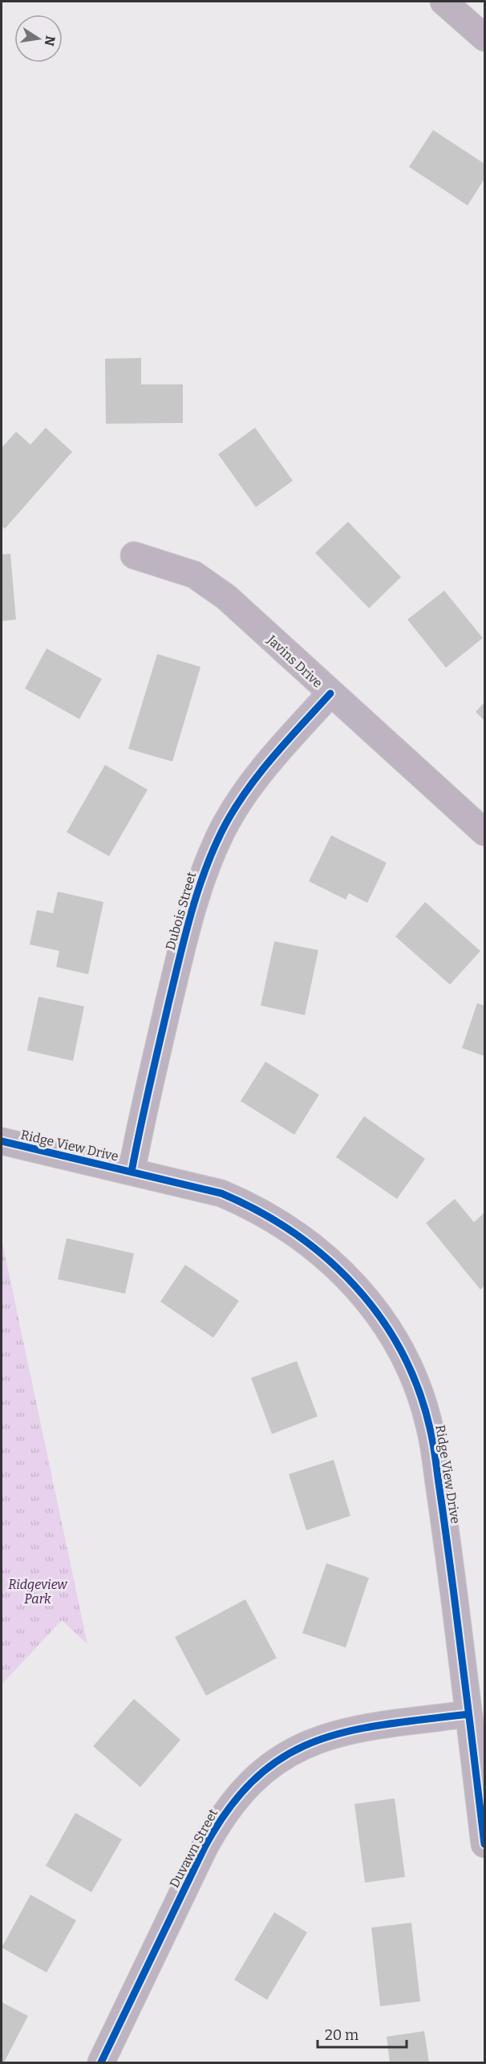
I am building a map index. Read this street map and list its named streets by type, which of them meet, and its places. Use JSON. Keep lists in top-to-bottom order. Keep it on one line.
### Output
{"streets":{"street":["Javins Drive","Dubois Street","Ridge View Drive","Duvawn Street"]},"crossings":[["Javins Drive","Dubois Street"],["Dubois Street","Ridge View Drive"],["Ridge View Drive","Duvawn Street"]],"parks":["Ridgeview Park"],"scale_bar":"20 m","north":"right"}
